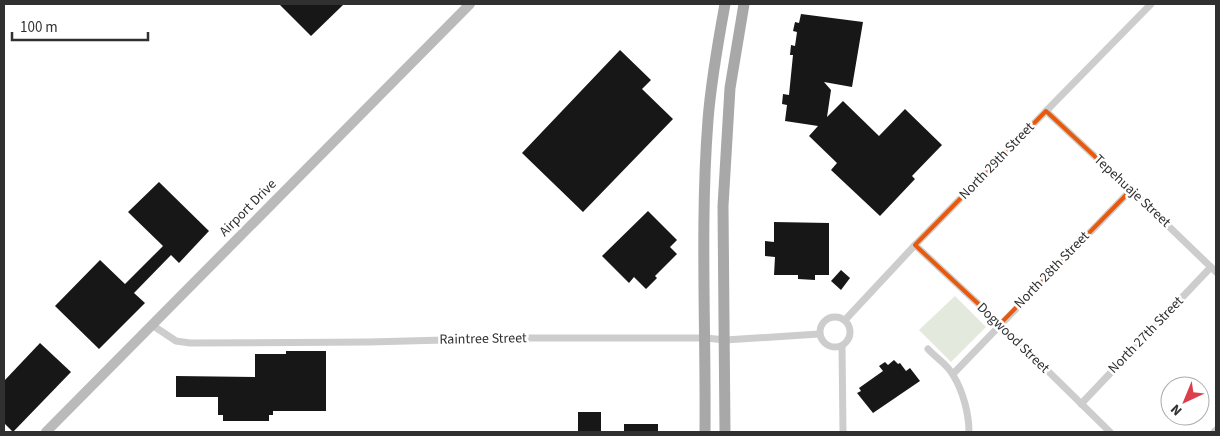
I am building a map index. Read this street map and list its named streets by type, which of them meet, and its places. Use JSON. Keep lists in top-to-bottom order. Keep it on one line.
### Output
{"streets":{"street":["North 29th Street","Tepehuaje Street","Airport Drive","North 28th Street","North 27th Street","Dogwood Street","Raintree Street"]},"crossings":[["North 29th Street","Tepehuaje Street"],["North 29th Street","Dogwood Street"],["North 29th Street","Raintree Street"],["Tepehuaje Street","North 28th Street"],["Tepehuaje Street","North 27th Street"],["Airport Drive","Raintree Street"],["North 28th Street","Dogwood Street"],["North 27th Street","Dogwood Street"]],"scale_bar":"100 m","north":"bottom left"}
